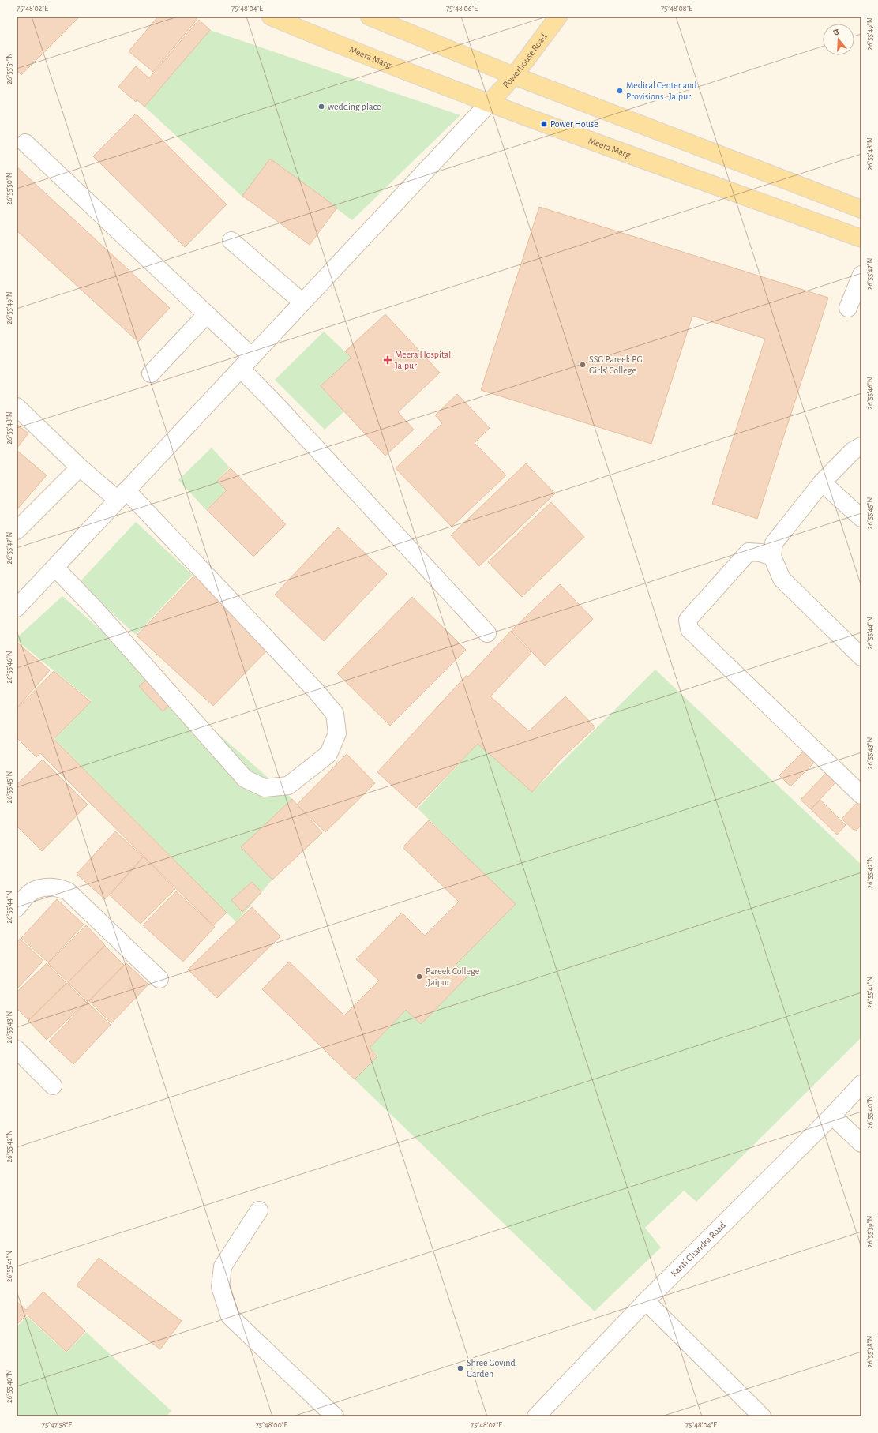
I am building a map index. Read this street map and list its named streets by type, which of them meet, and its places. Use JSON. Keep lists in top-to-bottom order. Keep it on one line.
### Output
{"streets":{"main road":["Meera Marg","Powerhouse Road"],"street":["Kanti Chandra Road"]},"crossings":[["Meera Marg","Powerhouse Road"]],"places":{"other":["Medical Center and Provisions , Jaipur","wedding place","SSG Pareek PG Girls' College","Pareek College ,Jaipur","Shree Govind Garden"],"transit":["Power House"],"health":["Meera Hospital, Jaipur"]},"north":"top","coordinates":["75°48'02\"E","75°48'04\"E","75°48'06\"E","75°48'08\"E","26°55'49\"N","26°55'51\"N","26°55'48\"N","26°55'50\"N","26°55'47\"N","26°55'46\"N","26°55'45\"N","26°55'44\"N","26°55'43\"N","26°55'42\"N","26°55'41\"N","26°55'40\"N","26°55'39\"N","26°55'38\"N","75°47'58\"E","75°48'00\"E"]}
